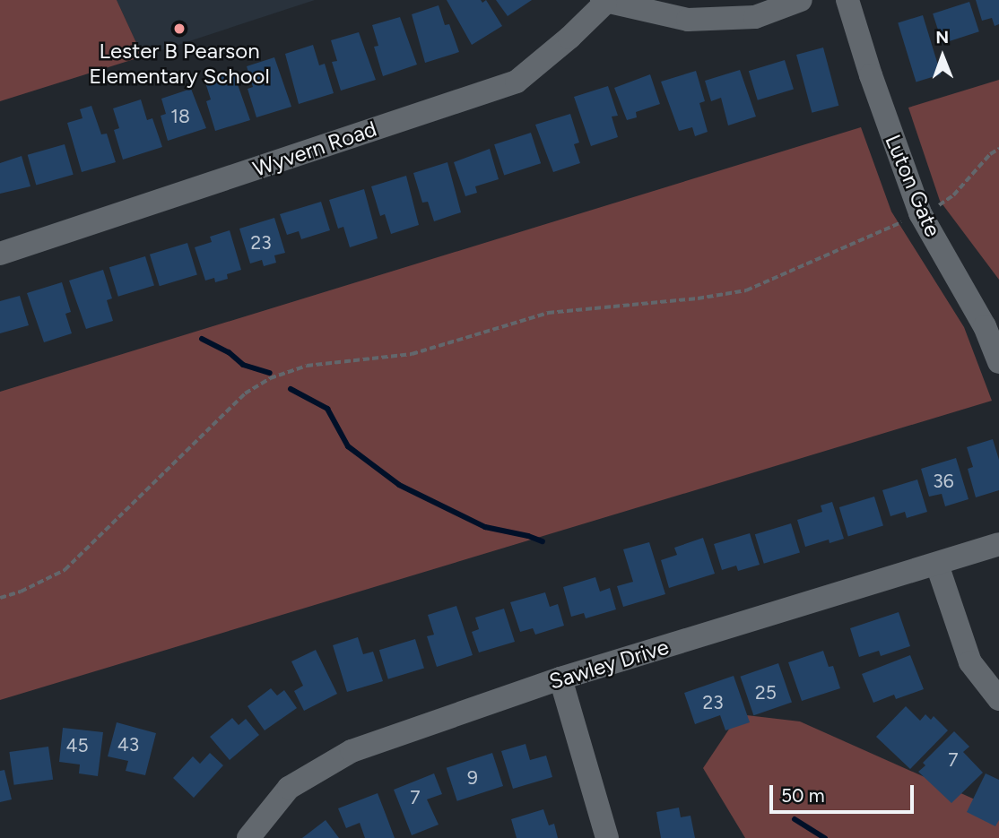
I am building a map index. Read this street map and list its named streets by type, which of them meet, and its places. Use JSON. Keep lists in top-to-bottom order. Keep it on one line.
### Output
{"streets":{"street":["Wyvern Road","Luton Gate","Sawley Drive"]},"places":["Lester B Pearson Elementary School"],"house_numbers":["18","23","36","25","23","43","45","7","9","7"],"scale_bar":"50 m","north":"top"}
